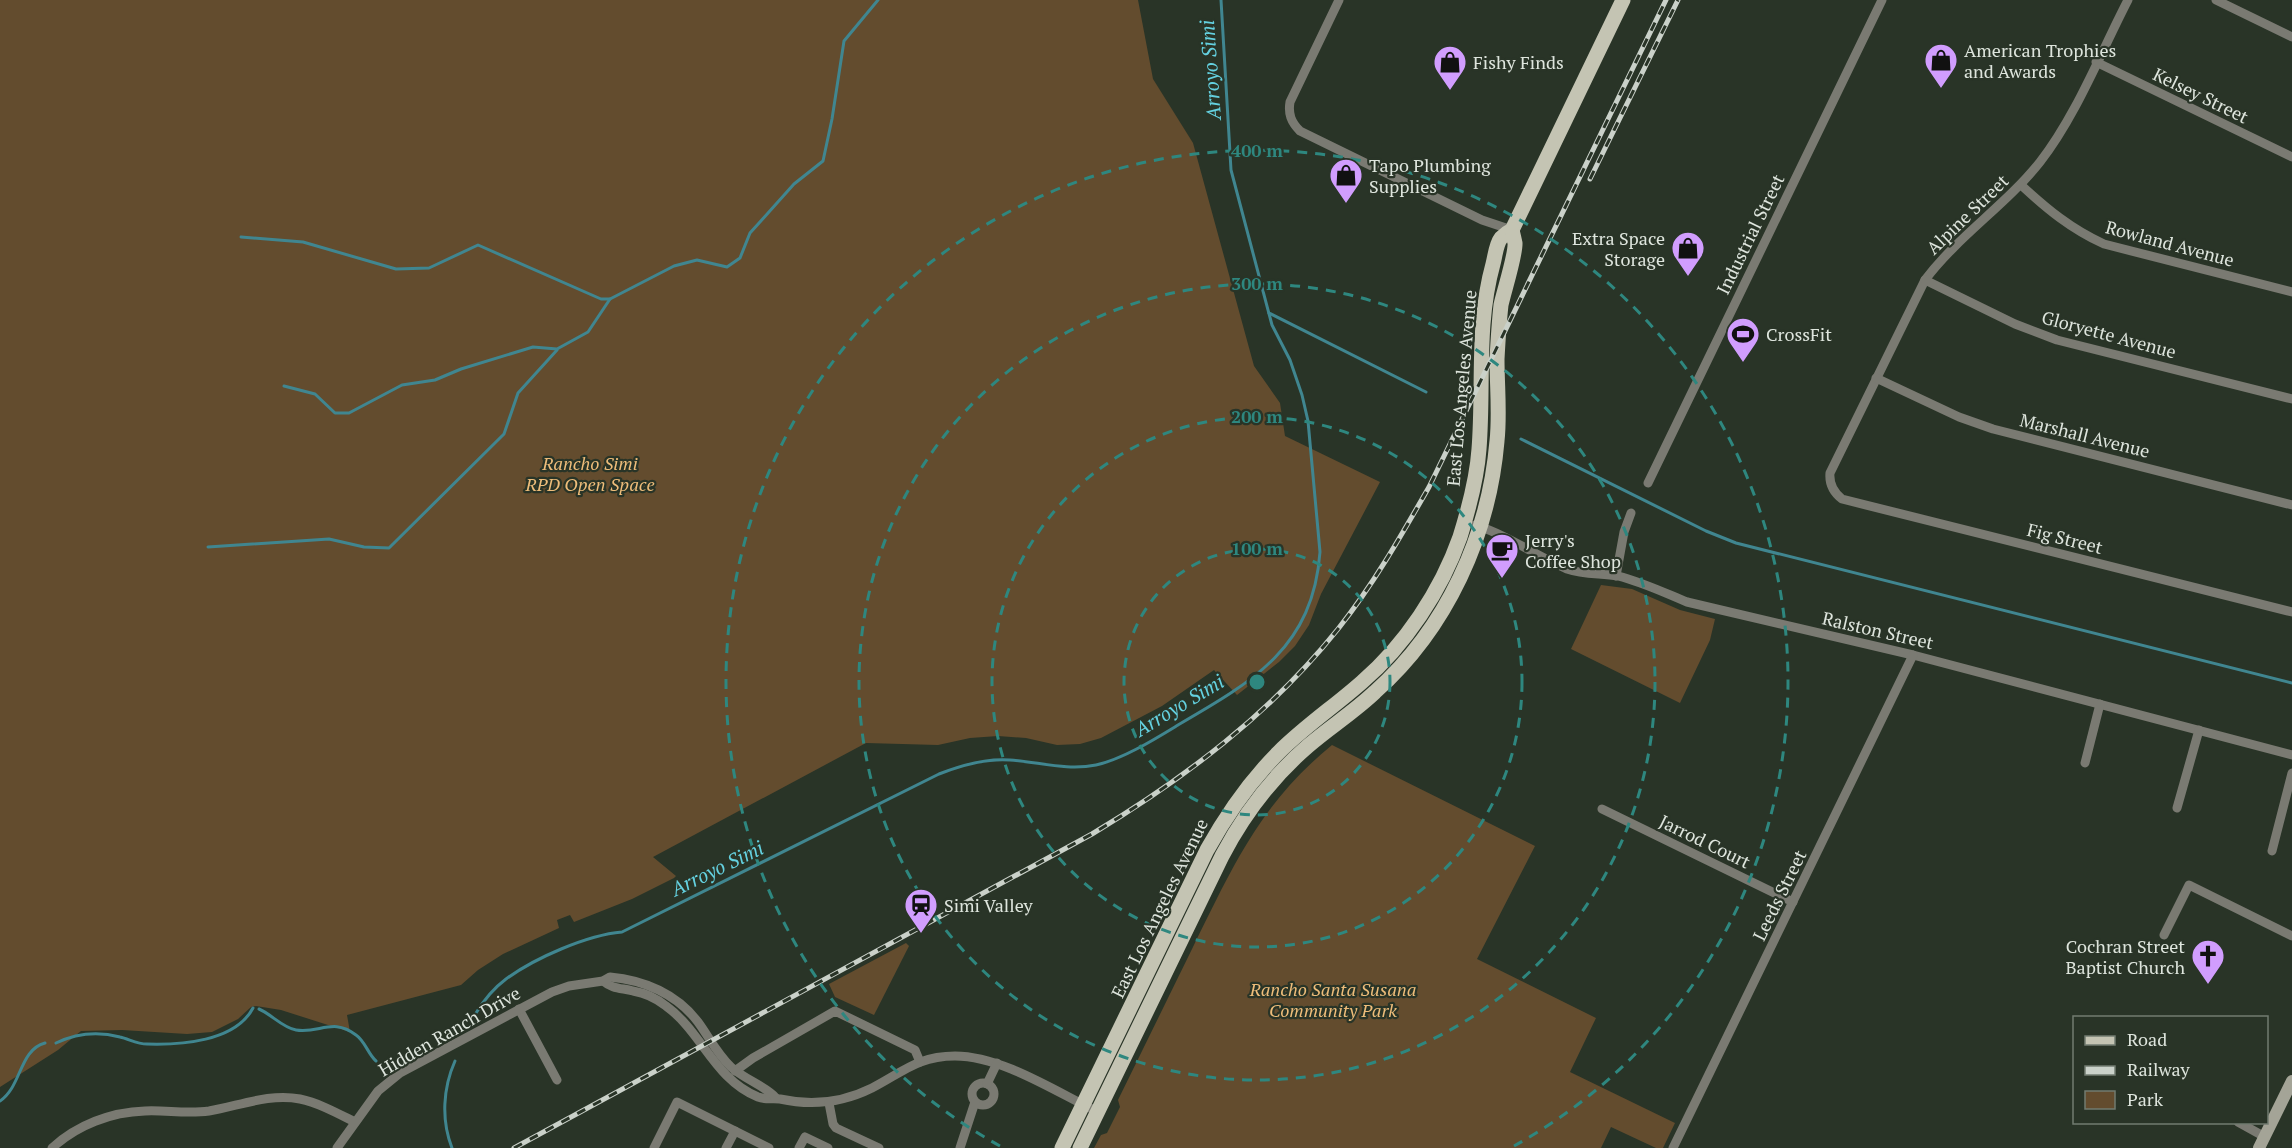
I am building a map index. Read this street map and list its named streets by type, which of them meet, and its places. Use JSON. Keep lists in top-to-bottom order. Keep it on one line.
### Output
{"streets":{"main road":["East Los Angeles Avenue"],"street":["Kelsey Street","Alpine Street","Industrial Street","Rowland Avenue","Gloryette Avenue","Marshall Avenue","Fig Street","Ralston Street","Jarrod Court","Leeds Street","Hidden Ranch Drive"]},"crossings":[["Kelsey Street","Alpine Street"],["Alpine Street","Rowland Avenue"],["Alpine Street","Gloryette Avenue"],["Alpine Street","Marshall Avenue"],["Alpine Street","Fig Street"],["East Los Angeles Avenue","Ralston Street"],["East Los Angeles Avenue","Hidden Ranch Drive"],["Ralston Street","Leeds Street"],["Jarrod Court","Leeds Street"]],"water":["Arroyo Simi"],"parks":["Rancho Simi RPD Open Space","Rancho Santa Susana Community Park"],"places":{"shop":["American Trophies and Awards","Fishy Finds","Tapo Plumbing Supplies","Extra Space Storage"],"sports":["CrossFit"],"cafe":["Jerry's Coffee Shop"],"station":["Simi Valley"],"church":["Cochran Street Baptist Church"]},"legend":["Road","Railway","Park"],"rings":["400 m","300 m","200 m","100 m"]}
